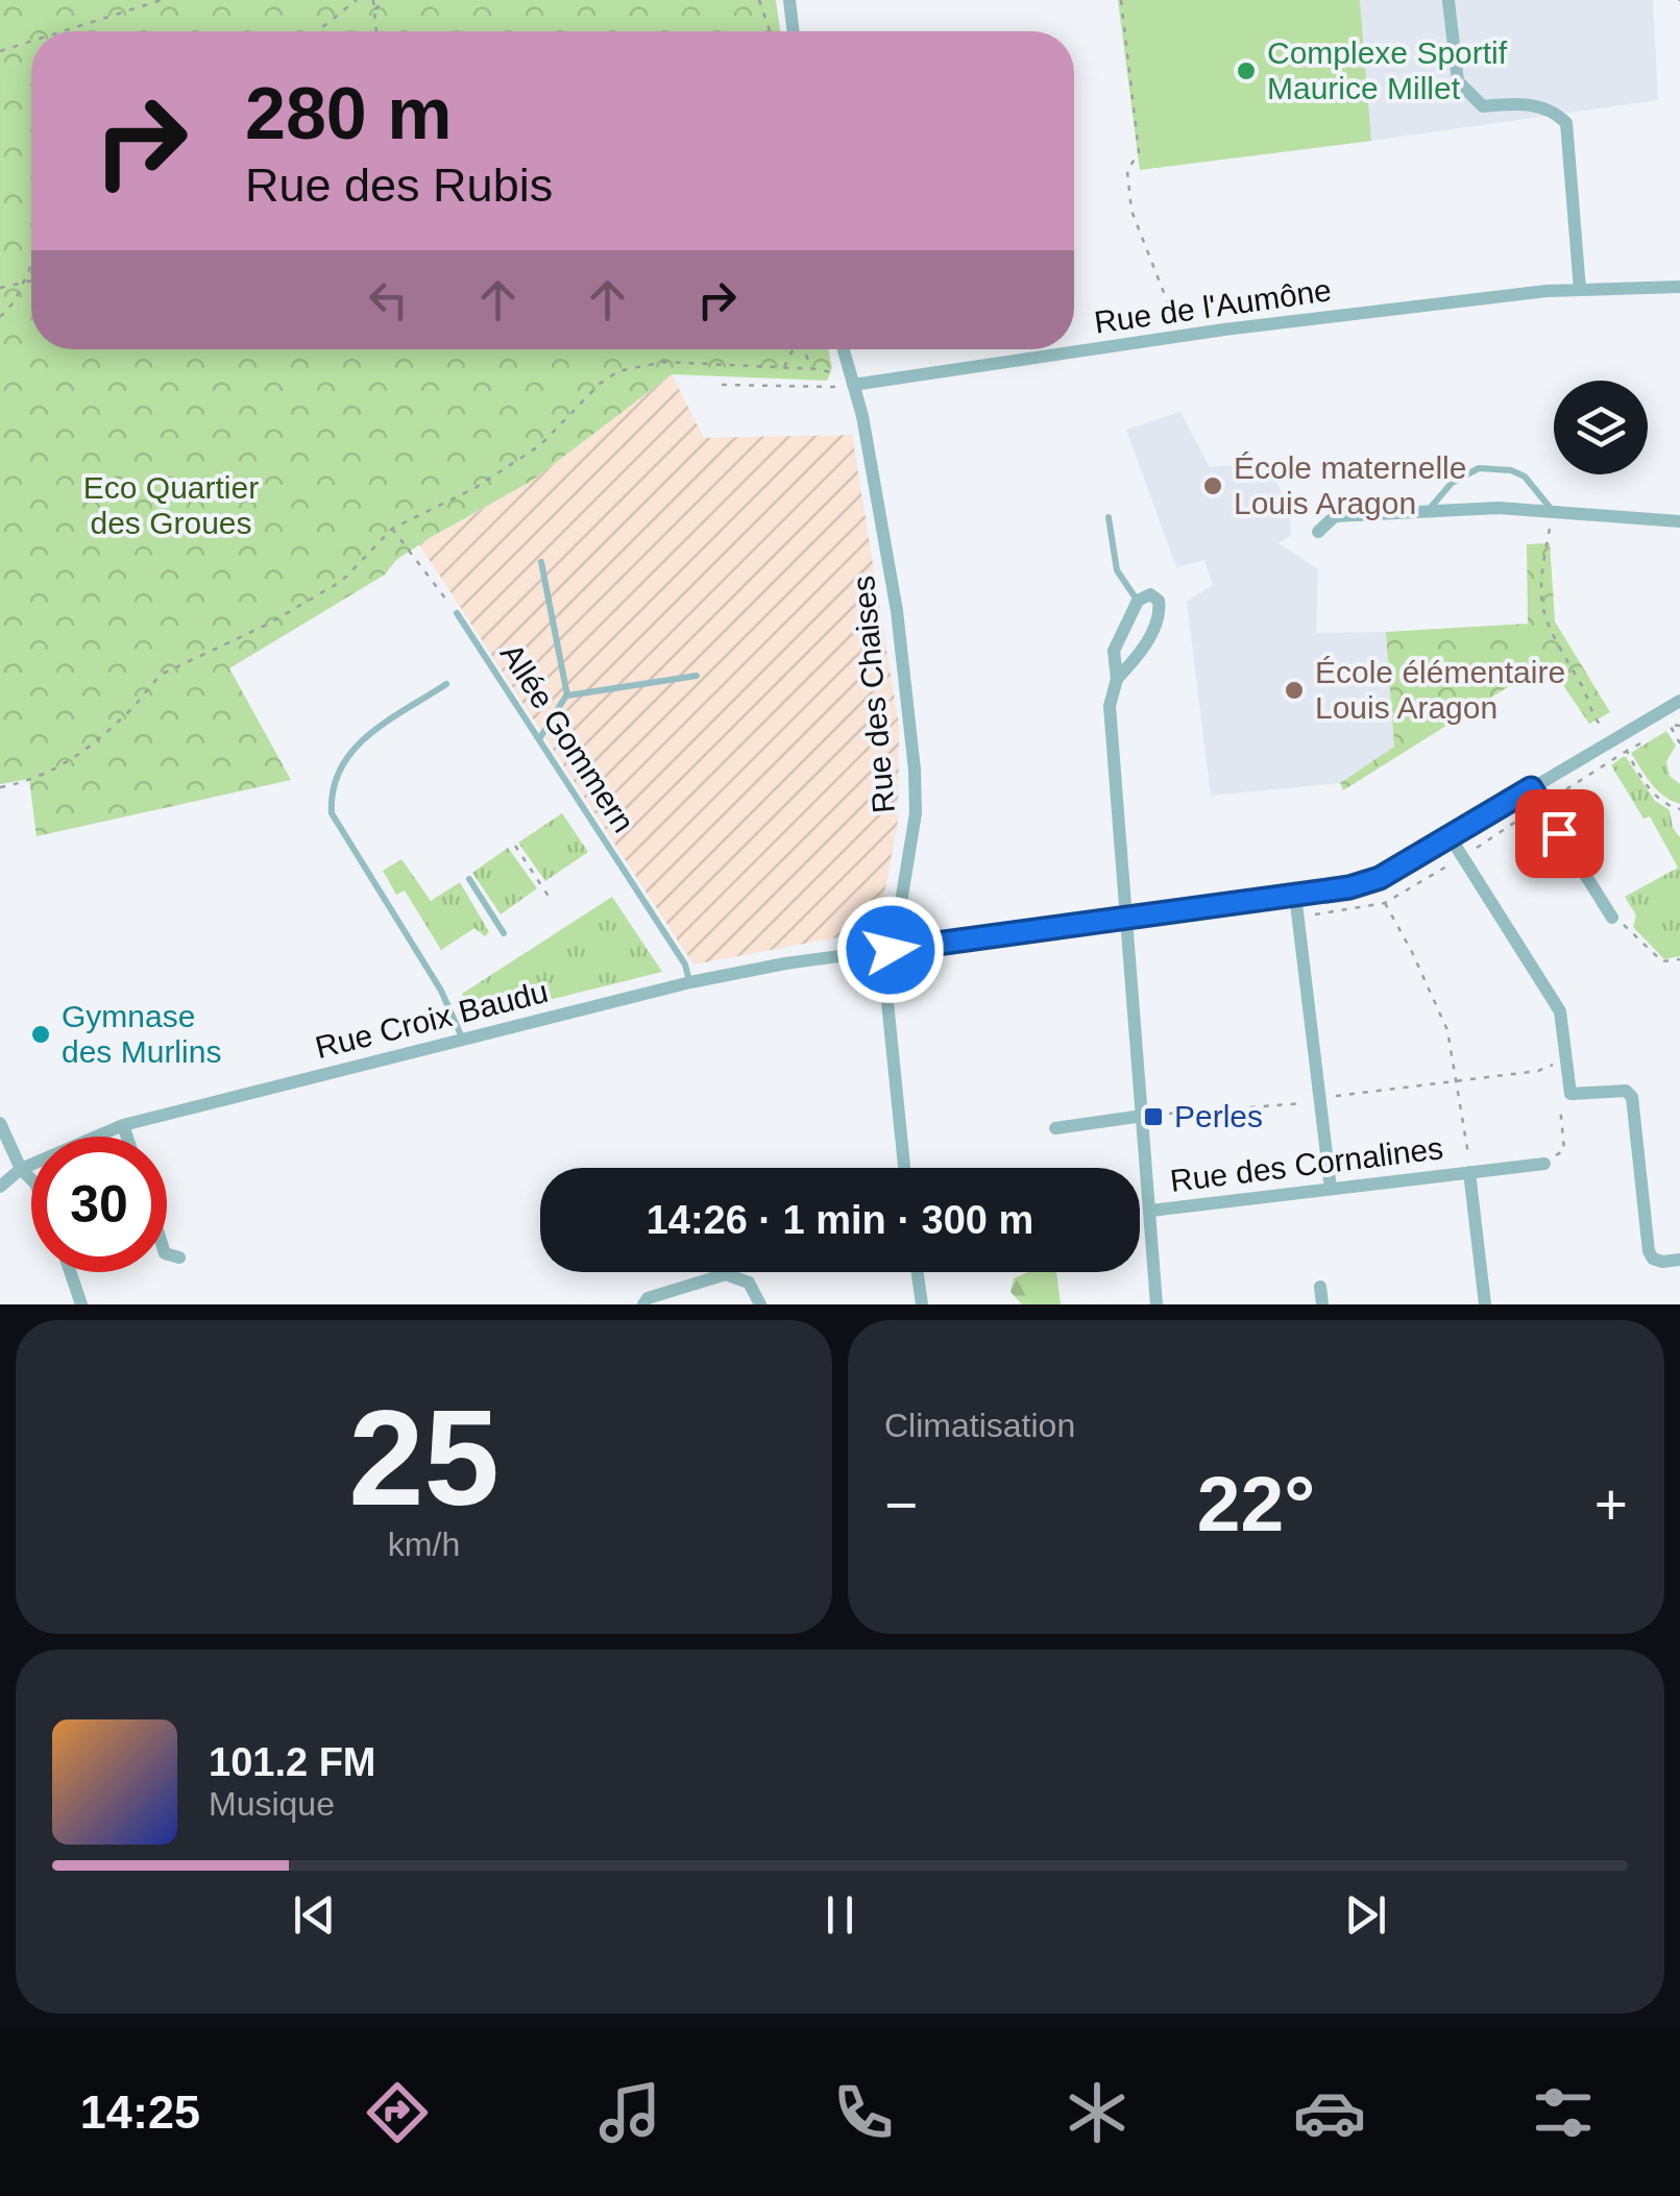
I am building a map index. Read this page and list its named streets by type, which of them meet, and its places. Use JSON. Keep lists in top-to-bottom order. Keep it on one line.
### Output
{"streets":{"street":["Rue de l'Aumône","Rue des Chaises","Rue Croix Baudu","Rue des Cornalines"],"lane":["Allée Gommern"]},"crossings":[["Rue de l'Aumône","Rue des Chaises"],["Rue des Chaises","Rue Croix Baudu"],["Allée Gommern","Rue Croix Baudu"]],"parks":["Eco Quartier des Groues"],"places":{"other":["Complexe Sportif Maurice Millet","École maternelle Louis Aragon","École élémentaire Louis Aragon","Gymnase des Murlins"],"transit":["Perles"]},"page":{"turn":["280 m","Rue des Rubis"],"limit":"30","trip":"14:26 · 1 min · 300 m","tile":[["25","km/h"],"Climatisation"],"heat":["−","22°","+"],"song":["101.2 FM","Musique"],"tabs":"14:25"}}
